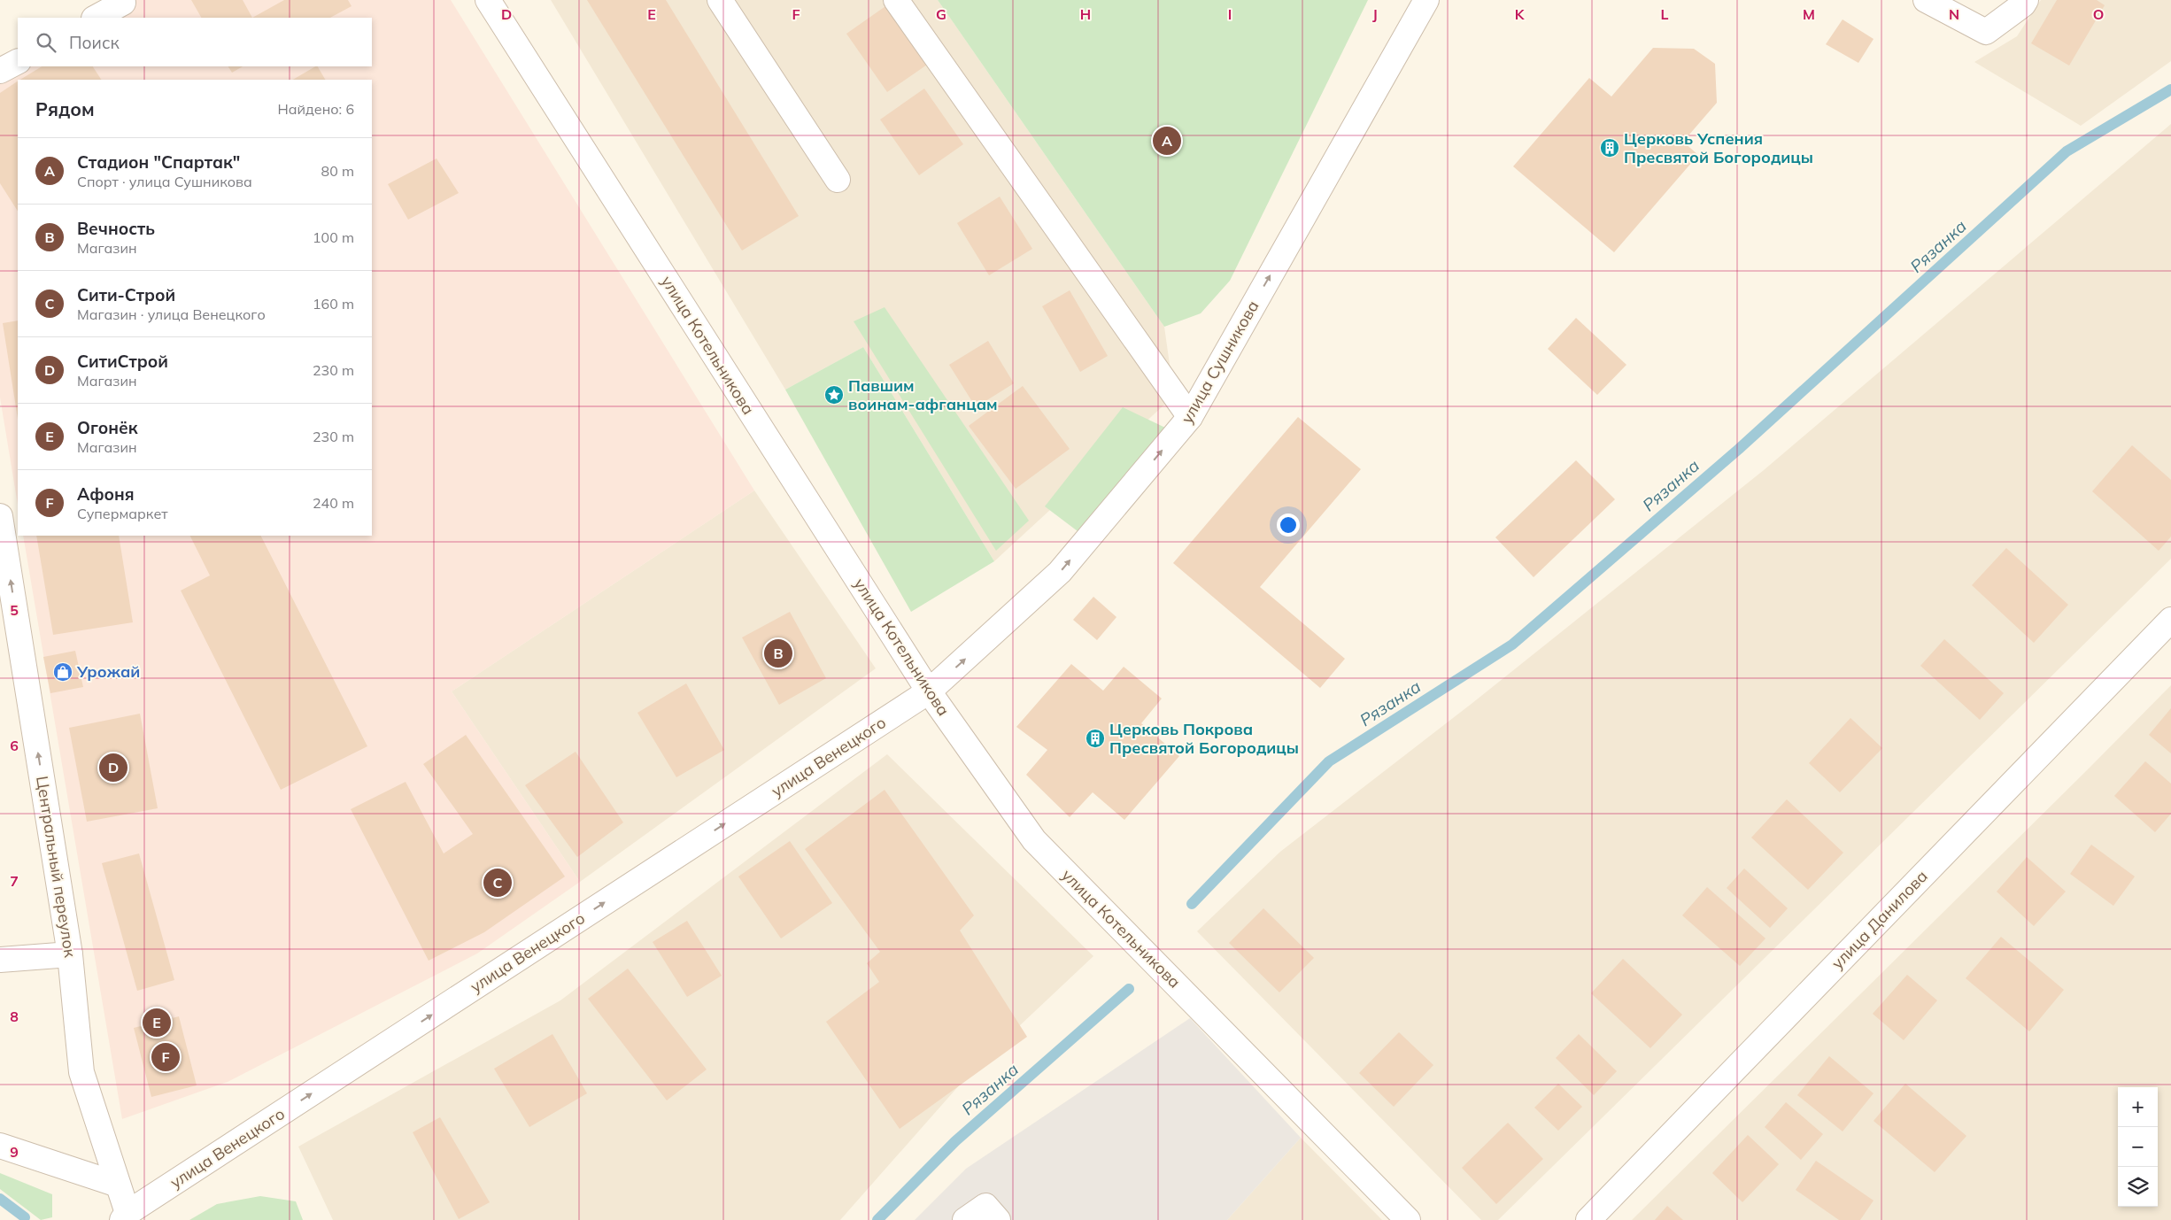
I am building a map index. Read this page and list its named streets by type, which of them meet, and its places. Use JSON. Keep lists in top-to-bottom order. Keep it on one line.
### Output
{"streets":{"street":["улица Котельникова","улица Сушникова","улица Венецкого","Центральный переулок","улица Данилова"]},"crossings":[["улица Котельникова","улица Сушникова"],["улица Котельникова","улица Венецкого"],["улица Сушникова","улица Венецкого"],["улица Венецкого","Центральный переулок"]],"one_way":["улица Сушникова","улица Венецкого","Центральный переулок"],"water":["Рязанка"],"places":{"building":["Церковь Успения Пресвятой Богородицы","Церковь Покрова Пресвятой Богородицы"],"place":["Павшим воинам-афганцам"],"shop":["Урожай"]},"page":{"search":"Поиск","heading":["Рядом","Найдено: 6"],"pins":["A","B","D","C","E","F"],"list":[{"mark":"A","name":"Стадион \"Спартак\"","note":"Спорт · улица Сушникова","value":"80 m"},{"mark":"B","name":"Вечность","note":"Магазин","value":"100 m"},{"mark":"C","name":"Сити-Строй","note":"Магазин · улица Венецкого","value":"160 m"},{"mark":"D","name":"СитиСтрой","note":"Магазин","value":"230 m"},{"mark":"E","name":"Огонёк","note":"Магазин","value":"230 m"},{"mark":"F","name":"Афоня","note":"Супермаркет","value":"240 m"}],"map_buttons":["+","−"]},"grid":{"columns":["D","E","F","G","H","I","J","K","L","M","N","O"],"rows":["5","6","7","8","9"]}}
